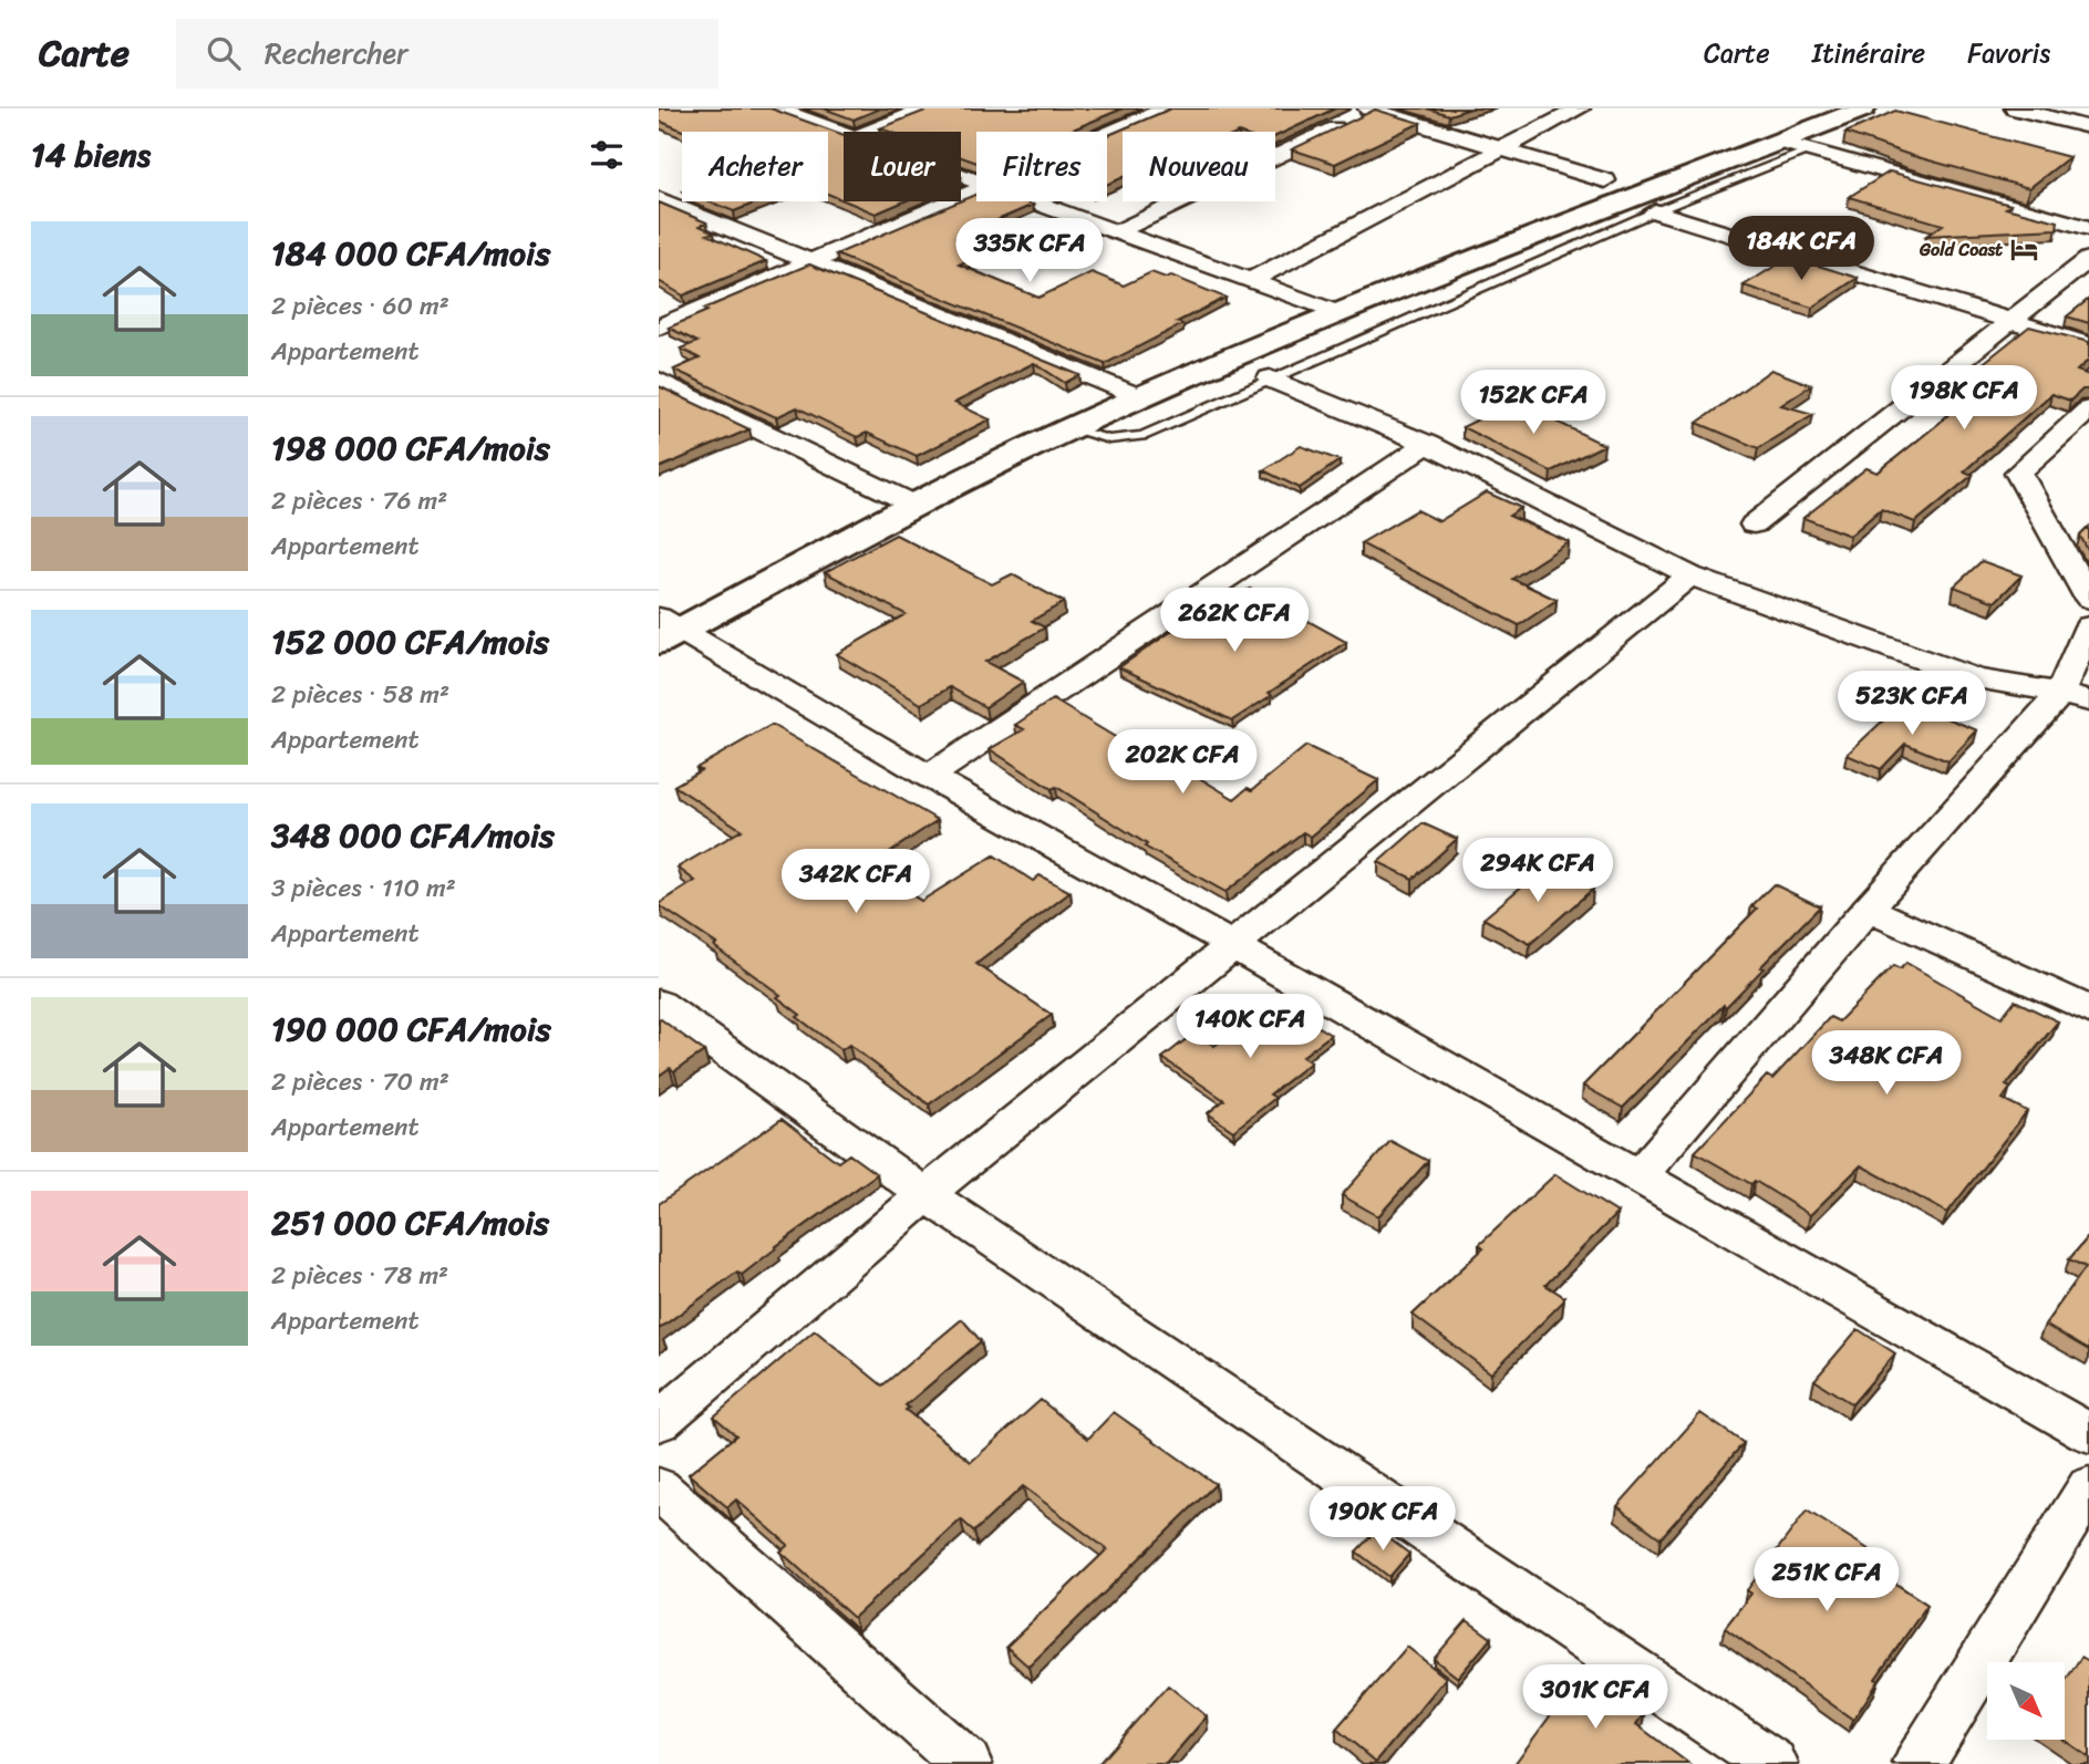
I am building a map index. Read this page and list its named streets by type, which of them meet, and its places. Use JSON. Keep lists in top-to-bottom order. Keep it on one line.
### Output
{"places":{"hotel":["Gold Coast"]},"north":"bottom right","page":{"header":"Carte","search":"Rechercher","nav":["Carte","Itinéraire","Favoris"],"heading":"14 biens","chip":["Acheter","Louer","Filtres","Nouveau"],"list":[{"name":"184 000 CFA/mois","note":"2 pièces · 60 m² · Appartement"},{"name":"198 000 CFA/mois","note":"2 pièces · 76 m² · Appartement"},{"name":"152 000 CFA/mois","note":"2 pièces · 58 m² · Appartement"},{"name":"348 000 CFA/mois","note":"3 pièces · 110 m² · Appartement"},{"name":"190 000 CFA/mois","note":"2 pièces · 70 m² · Appartement"},{"name":"251 000 CFA/mois","note":"2 pièces · 78 m² · Appartement"}],"price":["184K CFA","335K CFA","198K CFA","152K CFA","262K CFA","523K CFA","202K CFA","294K CFA","342K CFA","140K CFA","348K CFA","190K CFA","251K CFA","301K CFA"]}}
